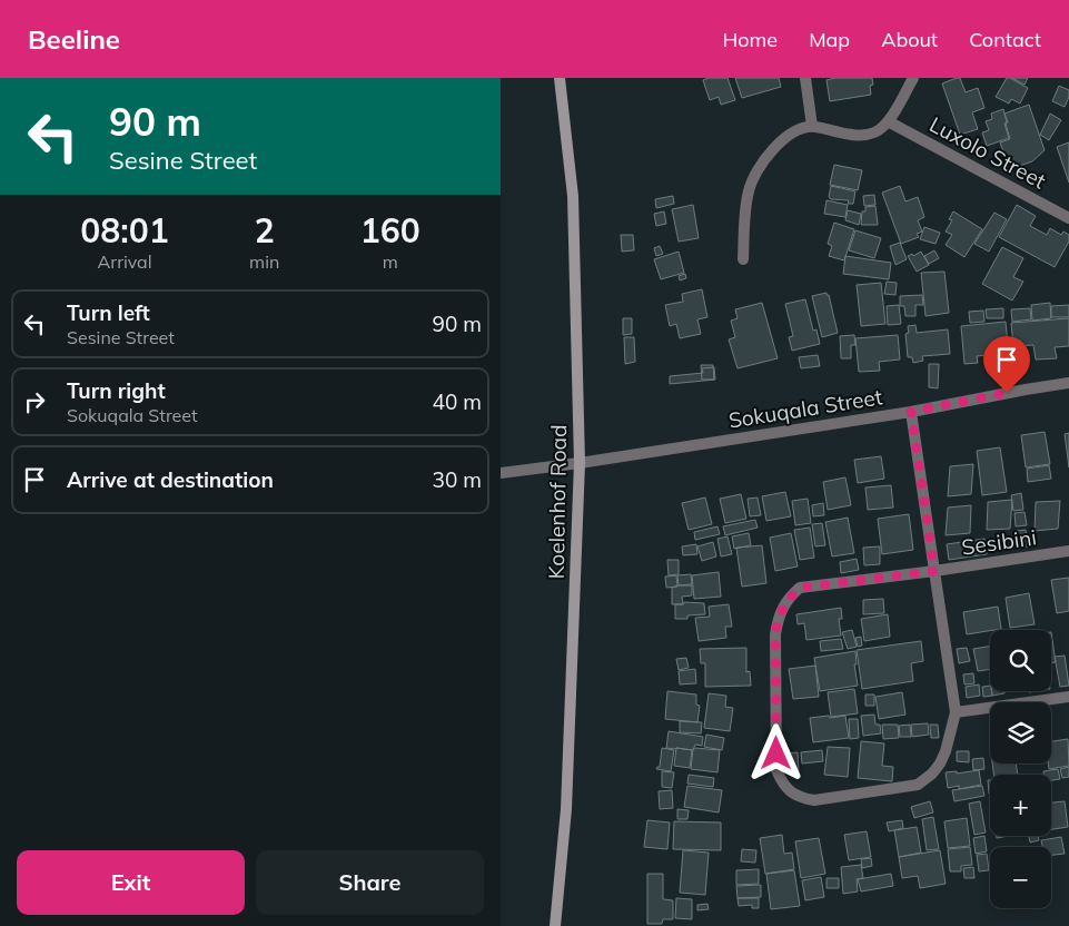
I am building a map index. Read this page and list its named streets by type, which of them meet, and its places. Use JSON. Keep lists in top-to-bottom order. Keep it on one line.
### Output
{"streets":{"main road":["Koelenhof Road"],"street":["Luxolo Street","Sokuqala Street","Sesibini"]},"crossings":[["Sokuqala Street","Koelenhof Road"]],"page":{"header":"Beeline","nav":["Home","Map","About","Contact"],"turn":["90 m","Sesine Street"],"eta":["08:01","Arrival","2","min","160","m"],"list":[{"name":"Turn left","note":"Sesine Street","value":"90 m"},{"name":"Turn right","note":"Sokuqala Street","value":"40 m"},{"name":"Arrive at destination","value":"30 m"}],"map_buttons":["+","−"],"buttons":["Exit","Share"]}}
